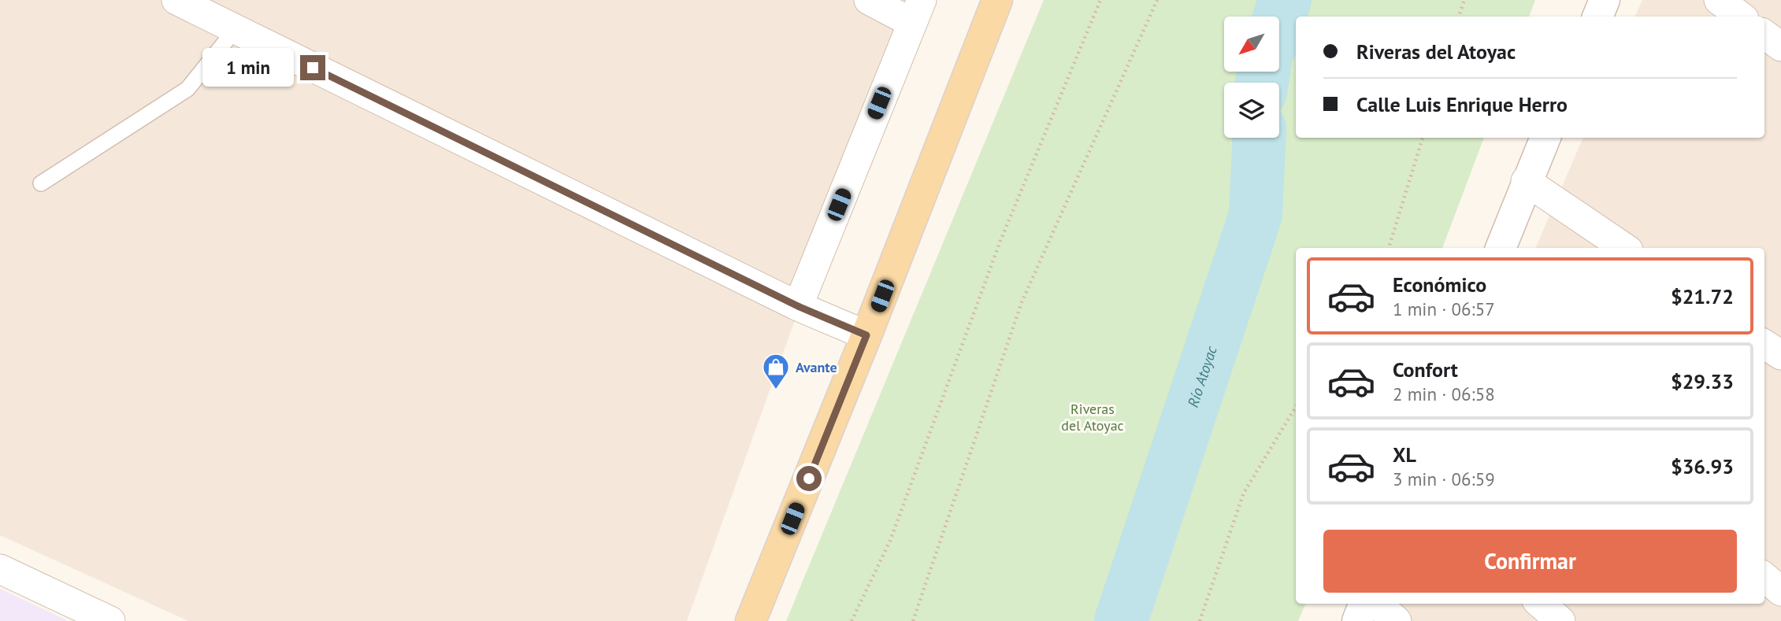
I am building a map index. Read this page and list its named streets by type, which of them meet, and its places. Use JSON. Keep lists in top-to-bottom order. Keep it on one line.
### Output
{"water":["Río Atoyac"],"parks":["Riveras del Atoyac"],"places":{"shop":["Avante"]},"north":"bottom left","page":{"banner":["Riveras del Atoyac","Calle Luis Enrique Herro"],"bubble":"1 min","list":[{"name":"Económico","note":"1 min · 06:57","value":"$21.72"},{"name":"Confort","note":"2 min · 06:58","value":"$29.33"},{"name":"XL","note":"3 min · 06:59","value":"$36.93"}],"buttons":"Confirmar"}}
